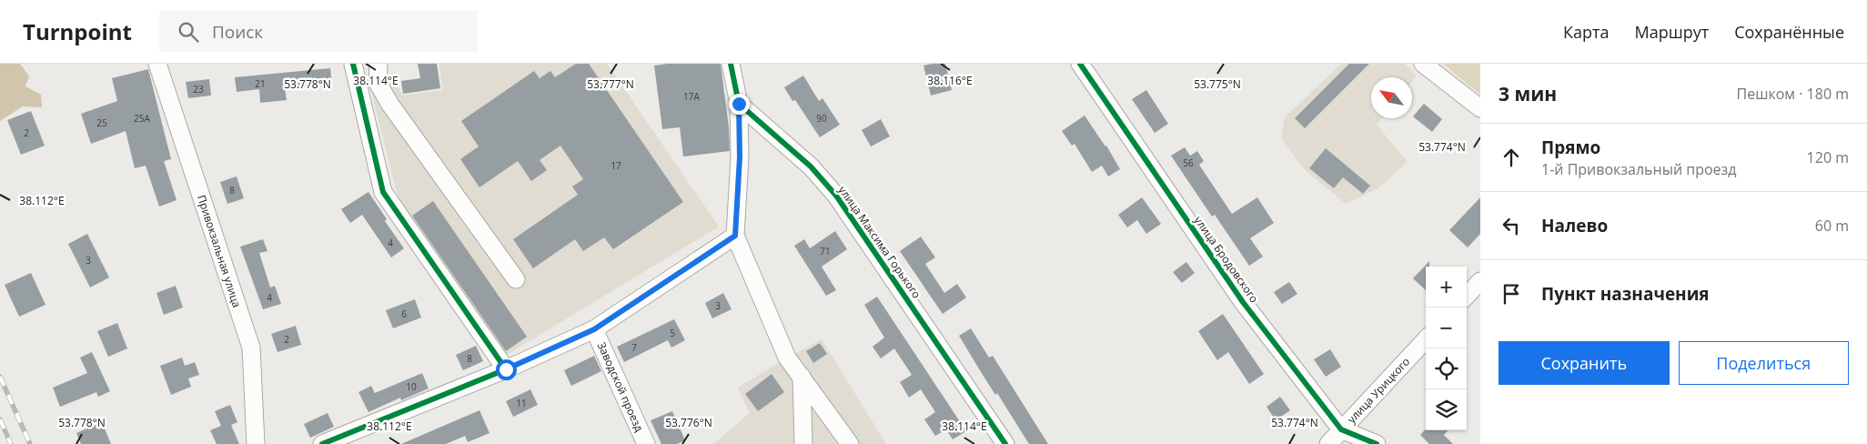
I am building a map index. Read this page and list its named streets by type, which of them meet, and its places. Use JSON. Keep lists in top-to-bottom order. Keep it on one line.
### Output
{"streets":{"street":["улица Максима Горького","Привокзальная улица","улица Бродовского","Заводской проезд","улица Урицкого"]},"crossings":[["улица Бродовского","улица Урицкого"]],"house_numbers":["21","23","17А","25А","90","25","2","56","17","8","4","71","3","4","3","6","5","2","7","8","10","11"],"north":"top left","page":{"header":"Turnpoint","search":"Поиск","nav":["Карта","Маршрут","Сохранённые"],"heading":["3 мин","Пешком · 180 m"],"list":[["Прямо","1-й Привокзальный проезд","120 m"],["Налево","60 m"],"Пункт назначения"],"map_buttons":["+","−"],"buttons":["Сохранить","Поделиться"]},"coordinates":["38.114°E","38.116°E","53.778°N","53.777°N","53.775°N","53.774°N","38.112°E","53.776°N"]}
